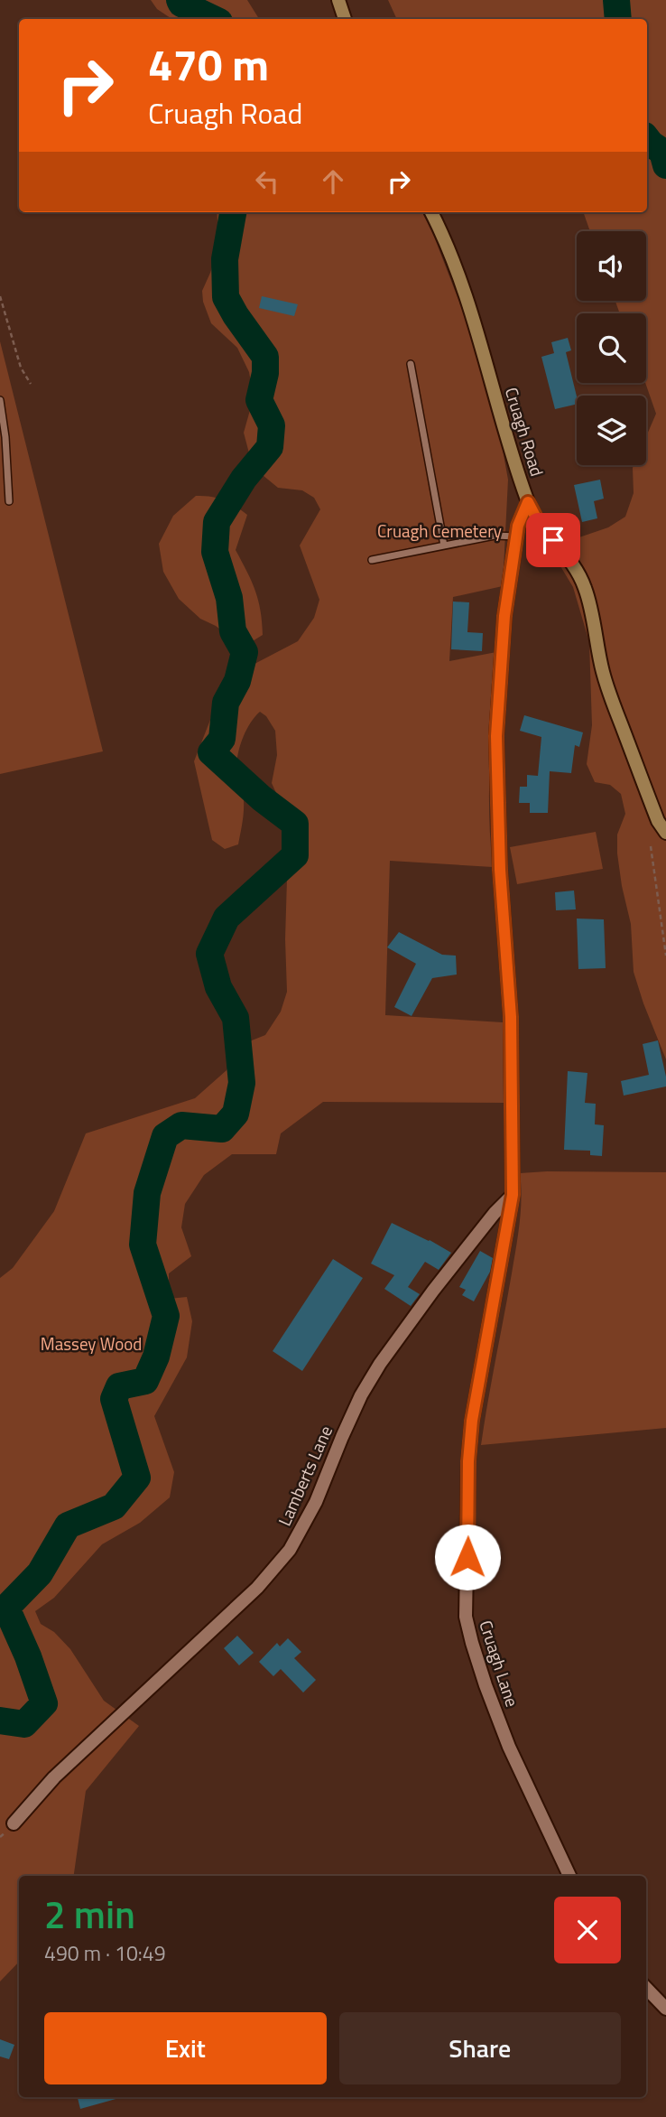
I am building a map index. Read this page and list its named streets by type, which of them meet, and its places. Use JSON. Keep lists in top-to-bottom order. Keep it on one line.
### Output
{"streets":{"main road":["Cruagh Road"],"street":["Lamberts Lane","Cruagh Lane"]},"crossings":[["Cruagh Road","Cruagh Lane"],["Lamberts Lane","Cruagh Lane"]],"parks":["Cruagh Cemetery","Massey Wood"],"page":{"turn":["470 m","Cruagh Road"],"heading":["2 min","490 m · 10:49"],"buttons":["Exit","Share"]}}
